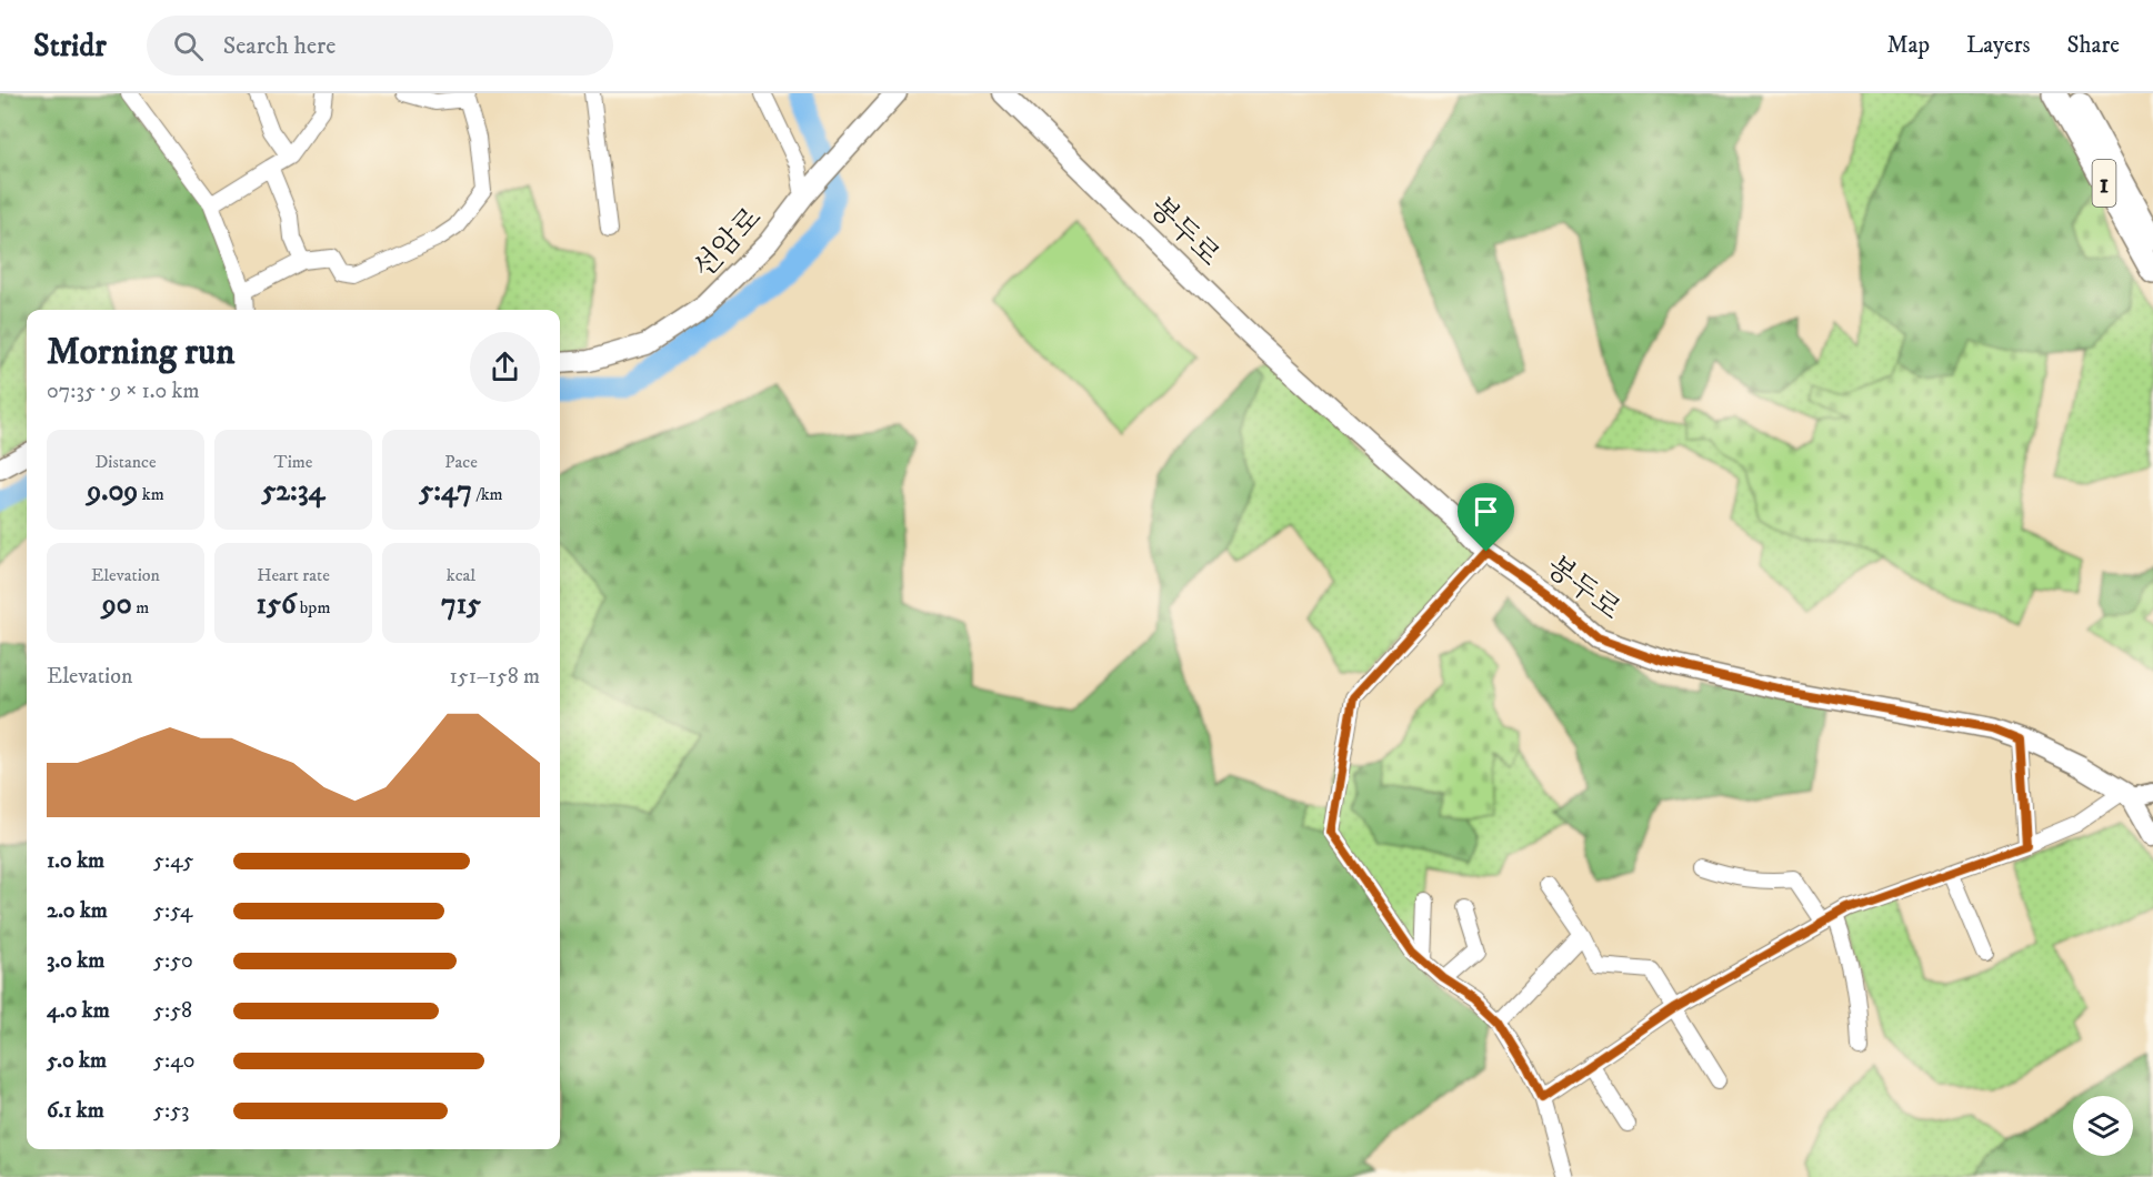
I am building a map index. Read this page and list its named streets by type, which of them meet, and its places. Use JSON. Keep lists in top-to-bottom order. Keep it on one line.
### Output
{"streets":{"main road":["1","봉두로","선암로"]},"page":{"header":"Stridr","search":"Search here","nav":["Map","Layers","Share"],"heading":["Morning run","07:35 · 9 × 1.0 km"],"stats":[["Distance","9.09 km"],["Time","52:34"],["Pace","5:47 /km"],["Elevation","90 m"],["Heart rate","156 bpm"],["kcal","715"]],"chart":["Elevation","151–158 m"],"list":[{"name":"1.0 km","note":"5:45"},{"name":"2.0 km","note":"5:54"},{"name":"3.0 km","note":"5:50"},{"name":"4.0 km","note":"5:58"},{"name":"5.0 km","note":"5:40"},{"name":"6.1 km","note":"5:53"}]}}
